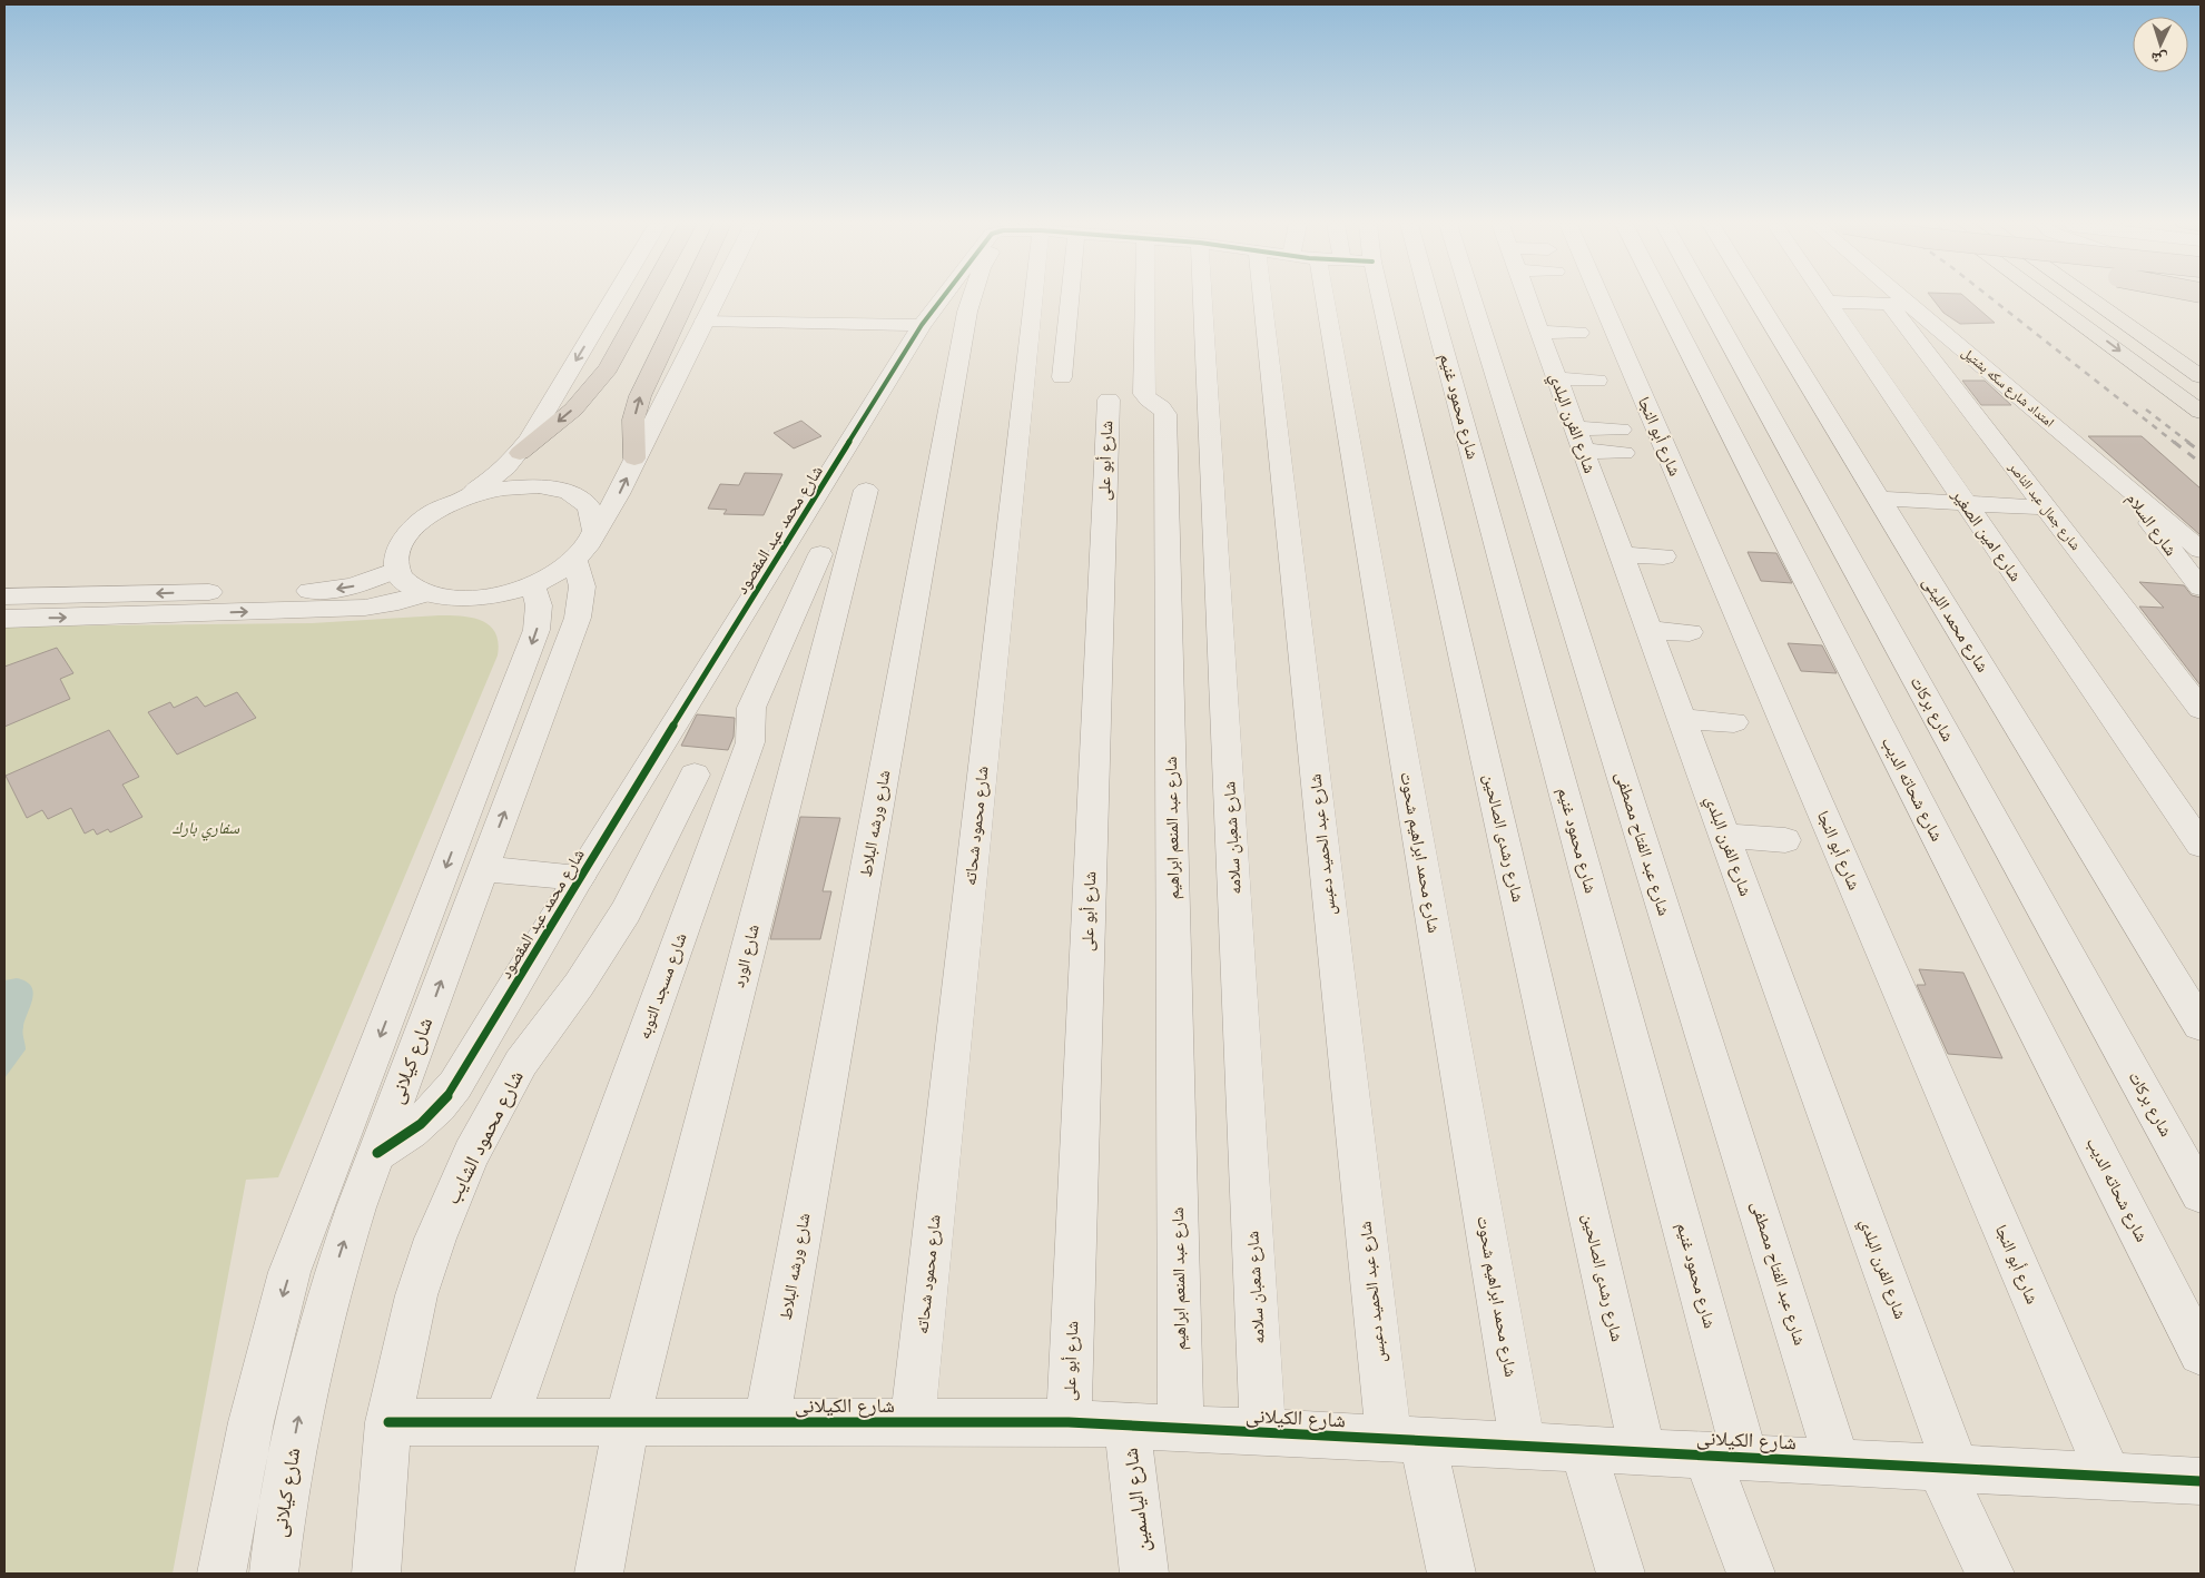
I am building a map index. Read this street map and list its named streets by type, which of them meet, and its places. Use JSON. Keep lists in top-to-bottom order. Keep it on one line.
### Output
{"streets":{"street":["امتداد شارع سكه بشتيل","شارع محمود غنيم","شارع الفرن البلدي","شارع أبو النجا","شارع أبو على","شارع جمال عبد الناصر","شارع السلام","شارع محمد عبد المقصود","شارع امين الصغير","شارع محمد الليثى","شارع بركات","شارع شحاته الديب","شارع ورشه البلاط","شارع محمود شحاته","شارع عبد المنعم ابراهيم","شارع شعبان سلامه","شارع رشدى الصالحين","شارع عبد الفتاح مصطفى","شارع عبد الحميد دعبس","شارع محمد ابراهيم شحوت","شارع الورد","شارع مسجد التوبه","شارع كيلانى","شارع محمود الشايب","شارع الكيلانى","شارع الياسمين"]},"crossings":[["امتداد شارع سكه بشتيل","شارع جمال عبد الناصر"],["امتداد شارع سكه بشتيل","شارع السلام"],["شارع محمود غنيم","شارع الكيلانى"],["شارع الفرن البلدي","شارع الكيلانى"],["شارع أبو النجا","شارع الكيلانى"],["شارع أبو على","شارع الكيلانى"],["شارع محمد عبد المقصود","شارع كيلانى"],["شارع ورشه البلاط","شارع الكيلانى"],["شارع محمود شحاته","شارع الكيلانى"],["شارع عبد المنعم ابراهيم","شارع الكيلانى"],["شارع شعبان سلامه","شارع الكيلانى"],["شارع رشدى الصالحين","شارع الكيلانى"],["شارع عبد الفتاح مصطفى","شارع الكيلانى"],["شارع عبد الحميد دعبس","شارع الكيلانى"],["شارع محمد ابراهيم شحوت","شارع الكيلانى"],["شارع الورد","شارع الكيلانى"],["شارع مسجد التوبه","شارع الكيلانى"],["شارع محمود الشايب","شارع الكيلانى"],["شارع الكيلانى","شارع الياسمين"]],"parks":["سفاري بارك"],"north":"bottom"}
